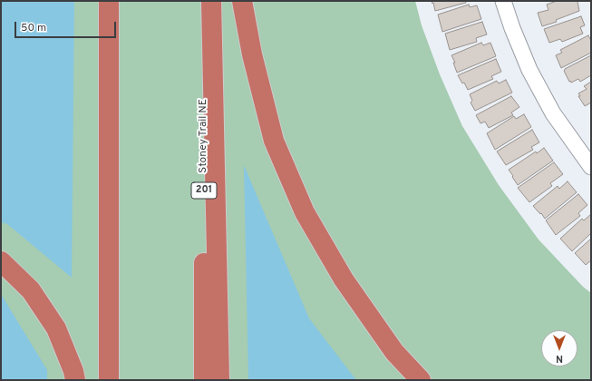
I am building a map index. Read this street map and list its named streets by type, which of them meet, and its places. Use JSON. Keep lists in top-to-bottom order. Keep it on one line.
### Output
{"streets":{"highway":["Stoney Trail NE","201"]},"scale_bar":"50 m","north":"bottom"}
